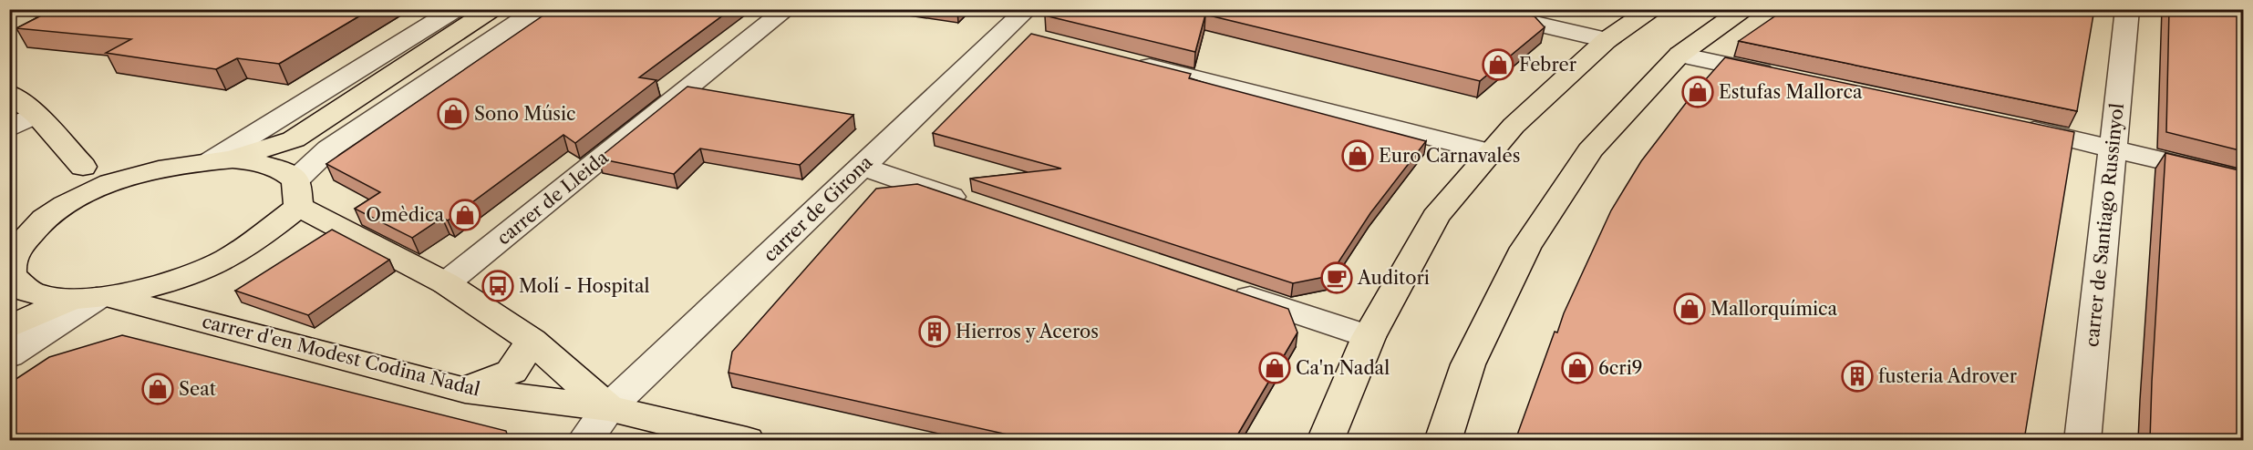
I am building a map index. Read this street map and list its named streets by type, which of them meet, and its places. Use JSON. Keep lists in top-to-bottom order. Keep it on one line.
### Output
{"streets":{"main road":["carrer d'en Modest Codina Nadal"],"street":["carrer de Lleida","carrer de Girona","carrer de Santiago Russinyol"]},"crossings":[["carrer de Lleida","carrer d'en Modest Codina Nadal"],["carrer de Girona","carrer d'en Modest Codina Nadal"]],"places":{"shop":["Febrer","Estufas Mallorca","Sono Músic","Euro Carnavales","Omèdica","Mallorquímica","Ca'n Nadal","6cri9","Seat"],"cafe":["Auditori"],"bus stop":["Molí - Hospital"],"building":["Hierros y Aceros","fusteria Adrover"]}}
